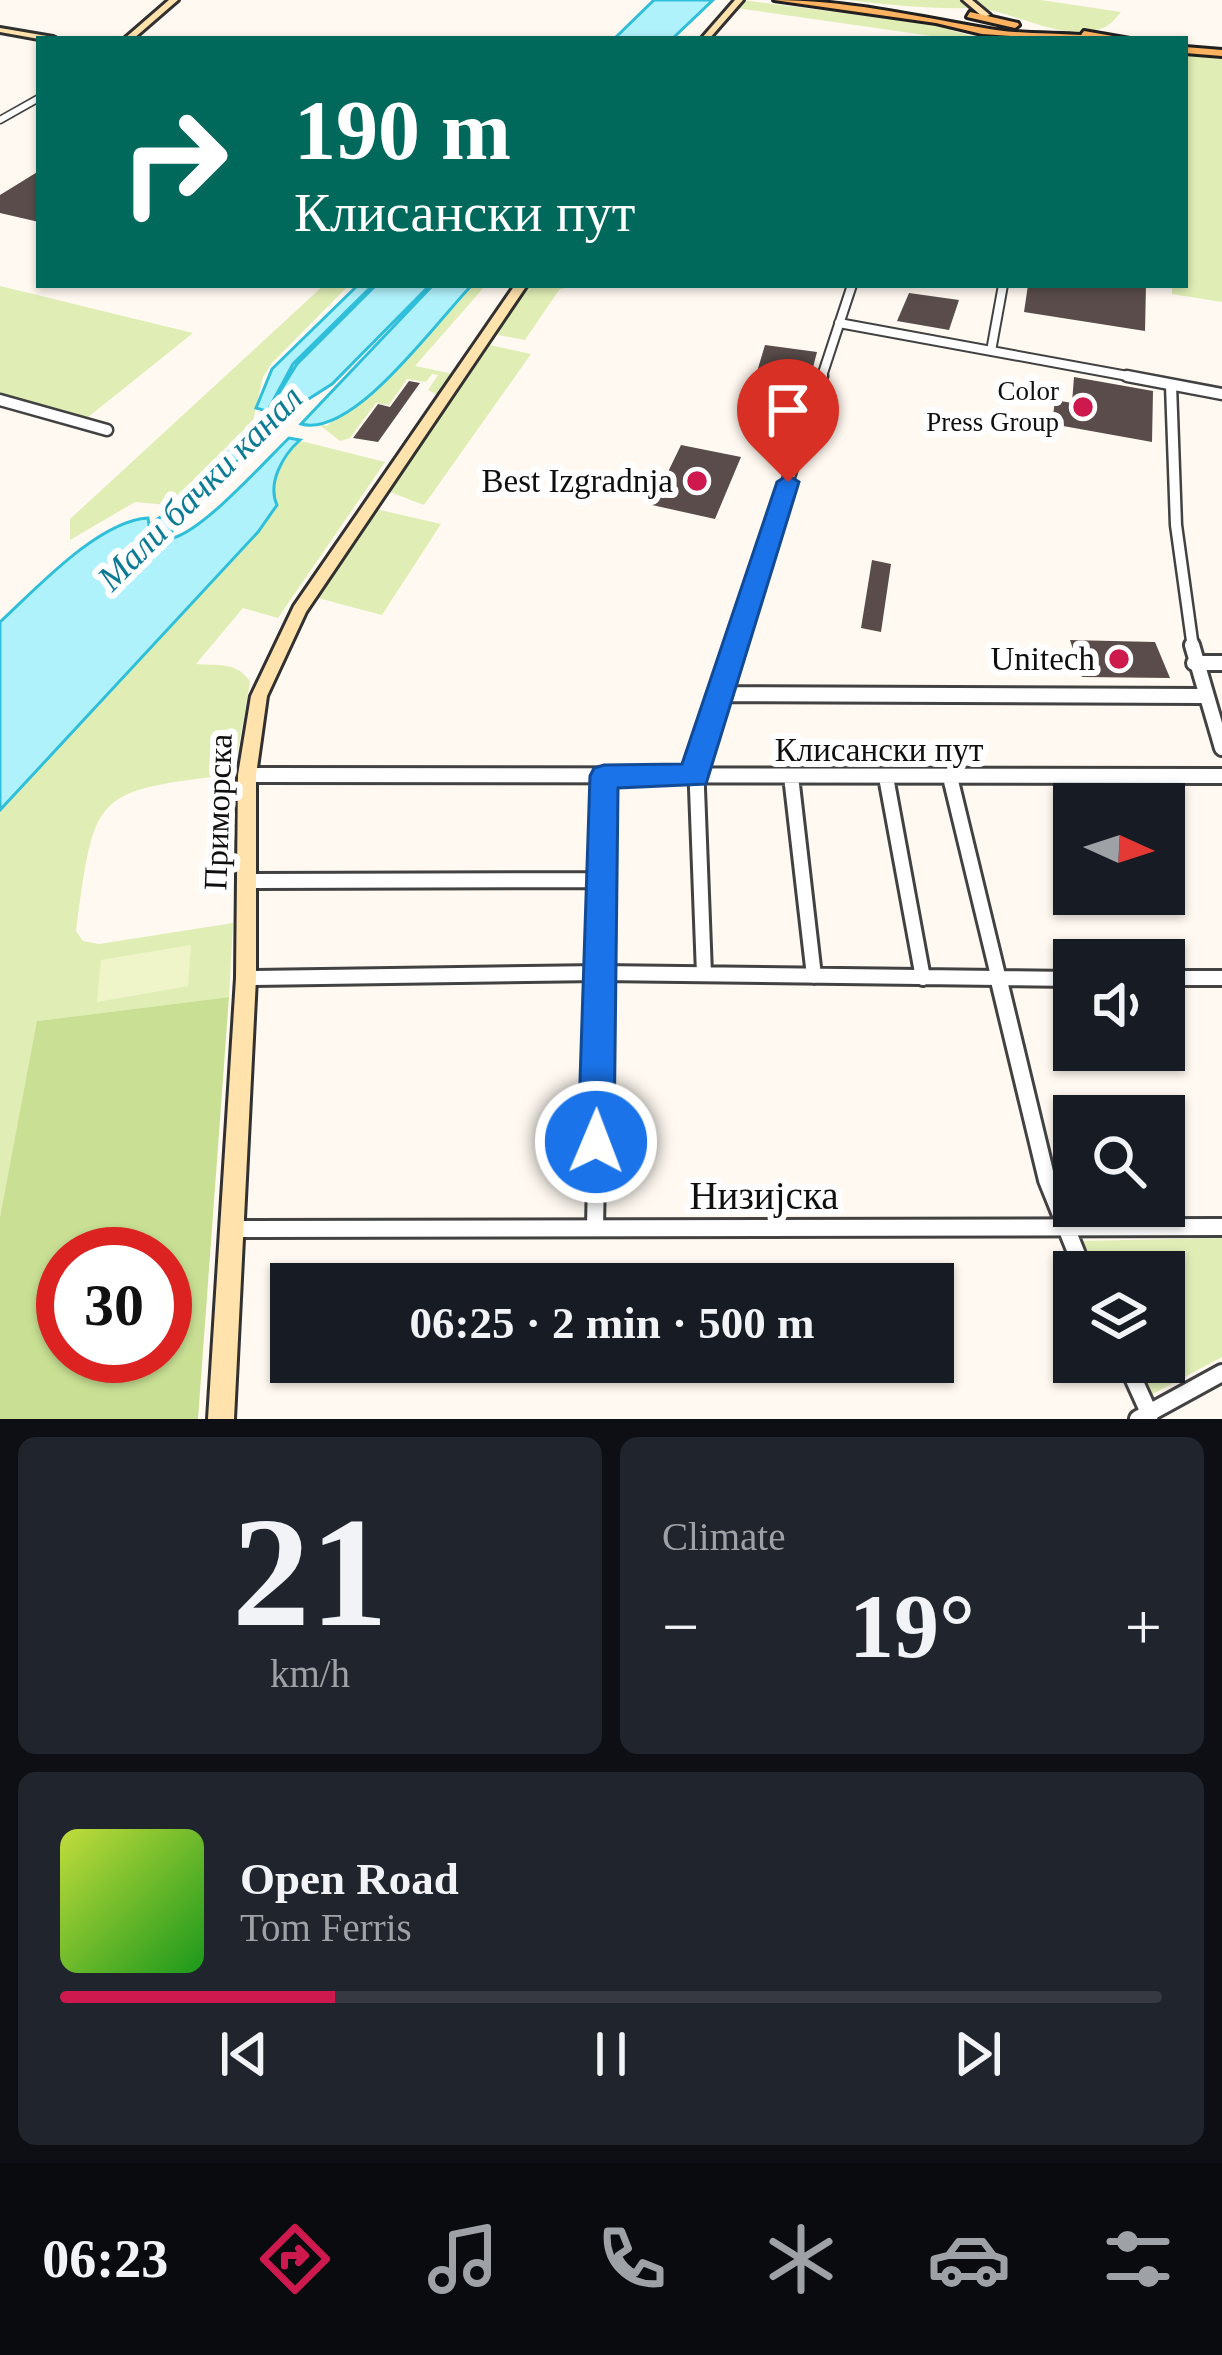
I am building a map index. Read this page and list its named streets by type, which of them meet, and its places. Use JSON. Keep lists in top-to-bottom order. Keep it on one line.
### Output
{"streets":{"street":["Клисански пут","Приморска","Низијска"]},"crossings":[["Клисански пут","Приморска"],["Приморска","Низијска"]],"water":["Мали бачки канал"],"places":["Color Press Group","Best Izgradnja","Unitech"],"north":"right","page":{"turn":["190 m","Клисански пут"],"limit":"30","trip":"06:25 · 2 min · 500 m","tile":[["21","km/h"],"Climate"],"heat":["−","19°","+"],"song":["Open Road","Tom Ferris"],"tabs":"06:23"}}
